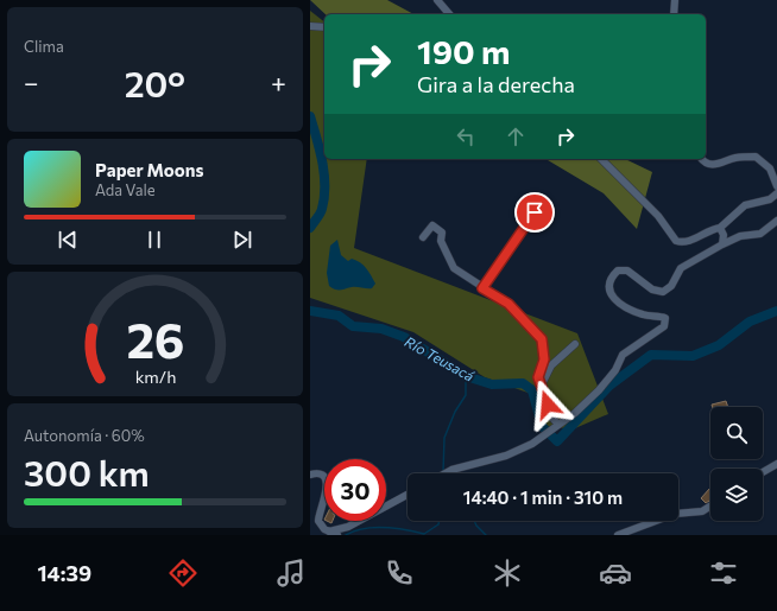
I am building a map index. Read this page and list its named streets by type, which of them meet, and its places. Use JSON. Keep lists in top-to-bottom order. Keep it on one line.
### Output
{"water":["Río Teusacá"],"page":{"tile":["Clima",["Autonomía · 60%","300 km"]],"turn":["190 m","Gira a la derecha"],"heat":["−","20°","+"],"song":["Paper Moons","Ada Vale"],"limit":"30","trip":"14:40 · 1 min · 310 m","tabs":"14:39","gauge":["26","km/h"]}}
